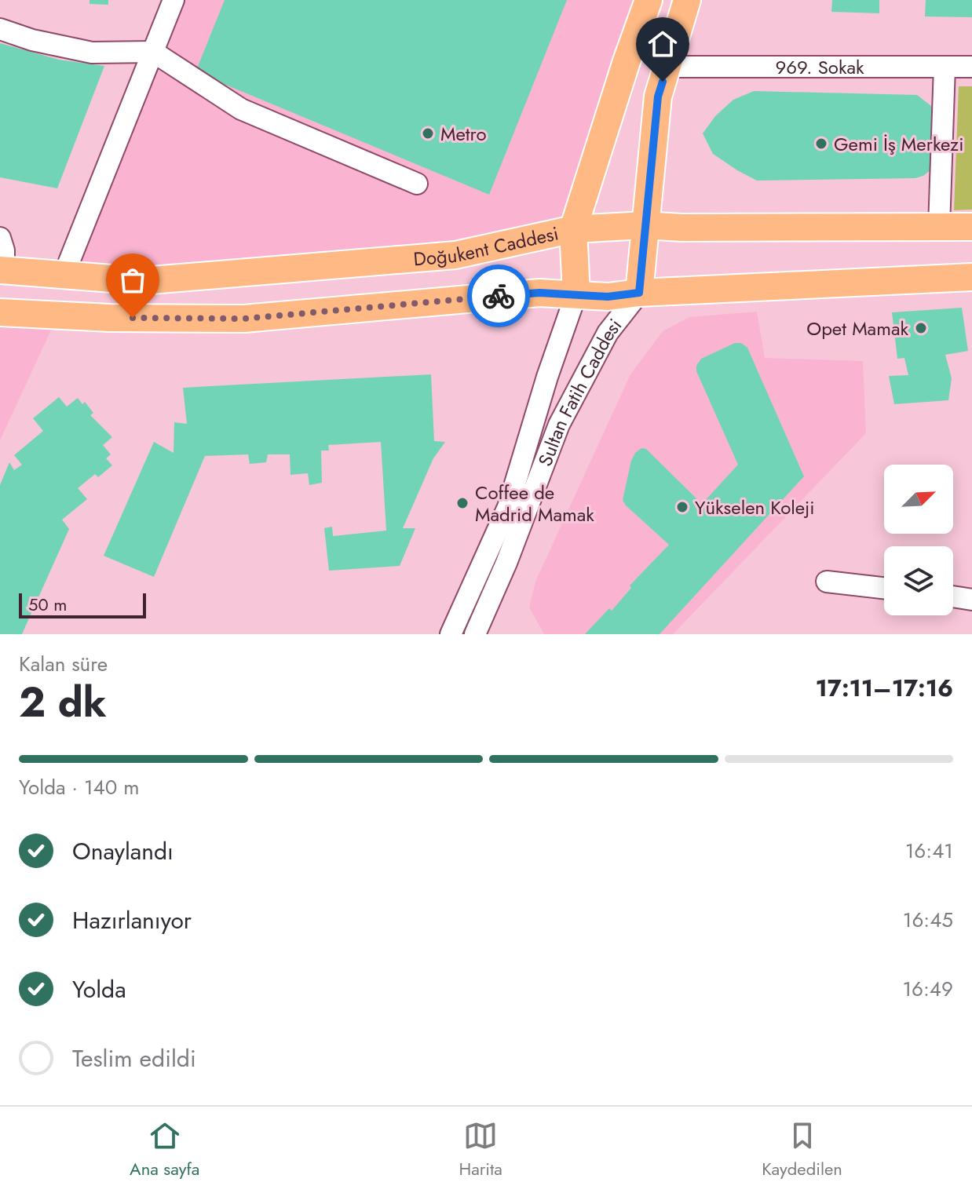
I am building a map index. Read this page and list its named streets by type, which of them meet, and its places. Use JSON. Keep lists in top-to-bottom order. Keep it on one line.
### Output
{"streets":{"main road":["Doğukent Caddesi","Sultan Fatih Caddesi"],"street":["969. Sokak"]},"crossings":[["Doğukent Caddesi","Sultan Fatih Caddesi"]],"places":["Metro","Gemi İş Merkezi","Opet Mamak","Coffee de Madrid Mamak","Yükselen Koleji"],"scale_bar":"50 m","north":"top right","page":{"scale":"50 m","heading":["2 dk","Kalan süre","17:11–17:16"],"bar":"Yolda · 140 m","list":[["Onaylandı","16:41"],["Hazırlanıyor","16:45"],["Yolda","16:49"],"Teslim edildi"],"tabs":["Ana sayfa","Harita","Kaydedilen"]}}
